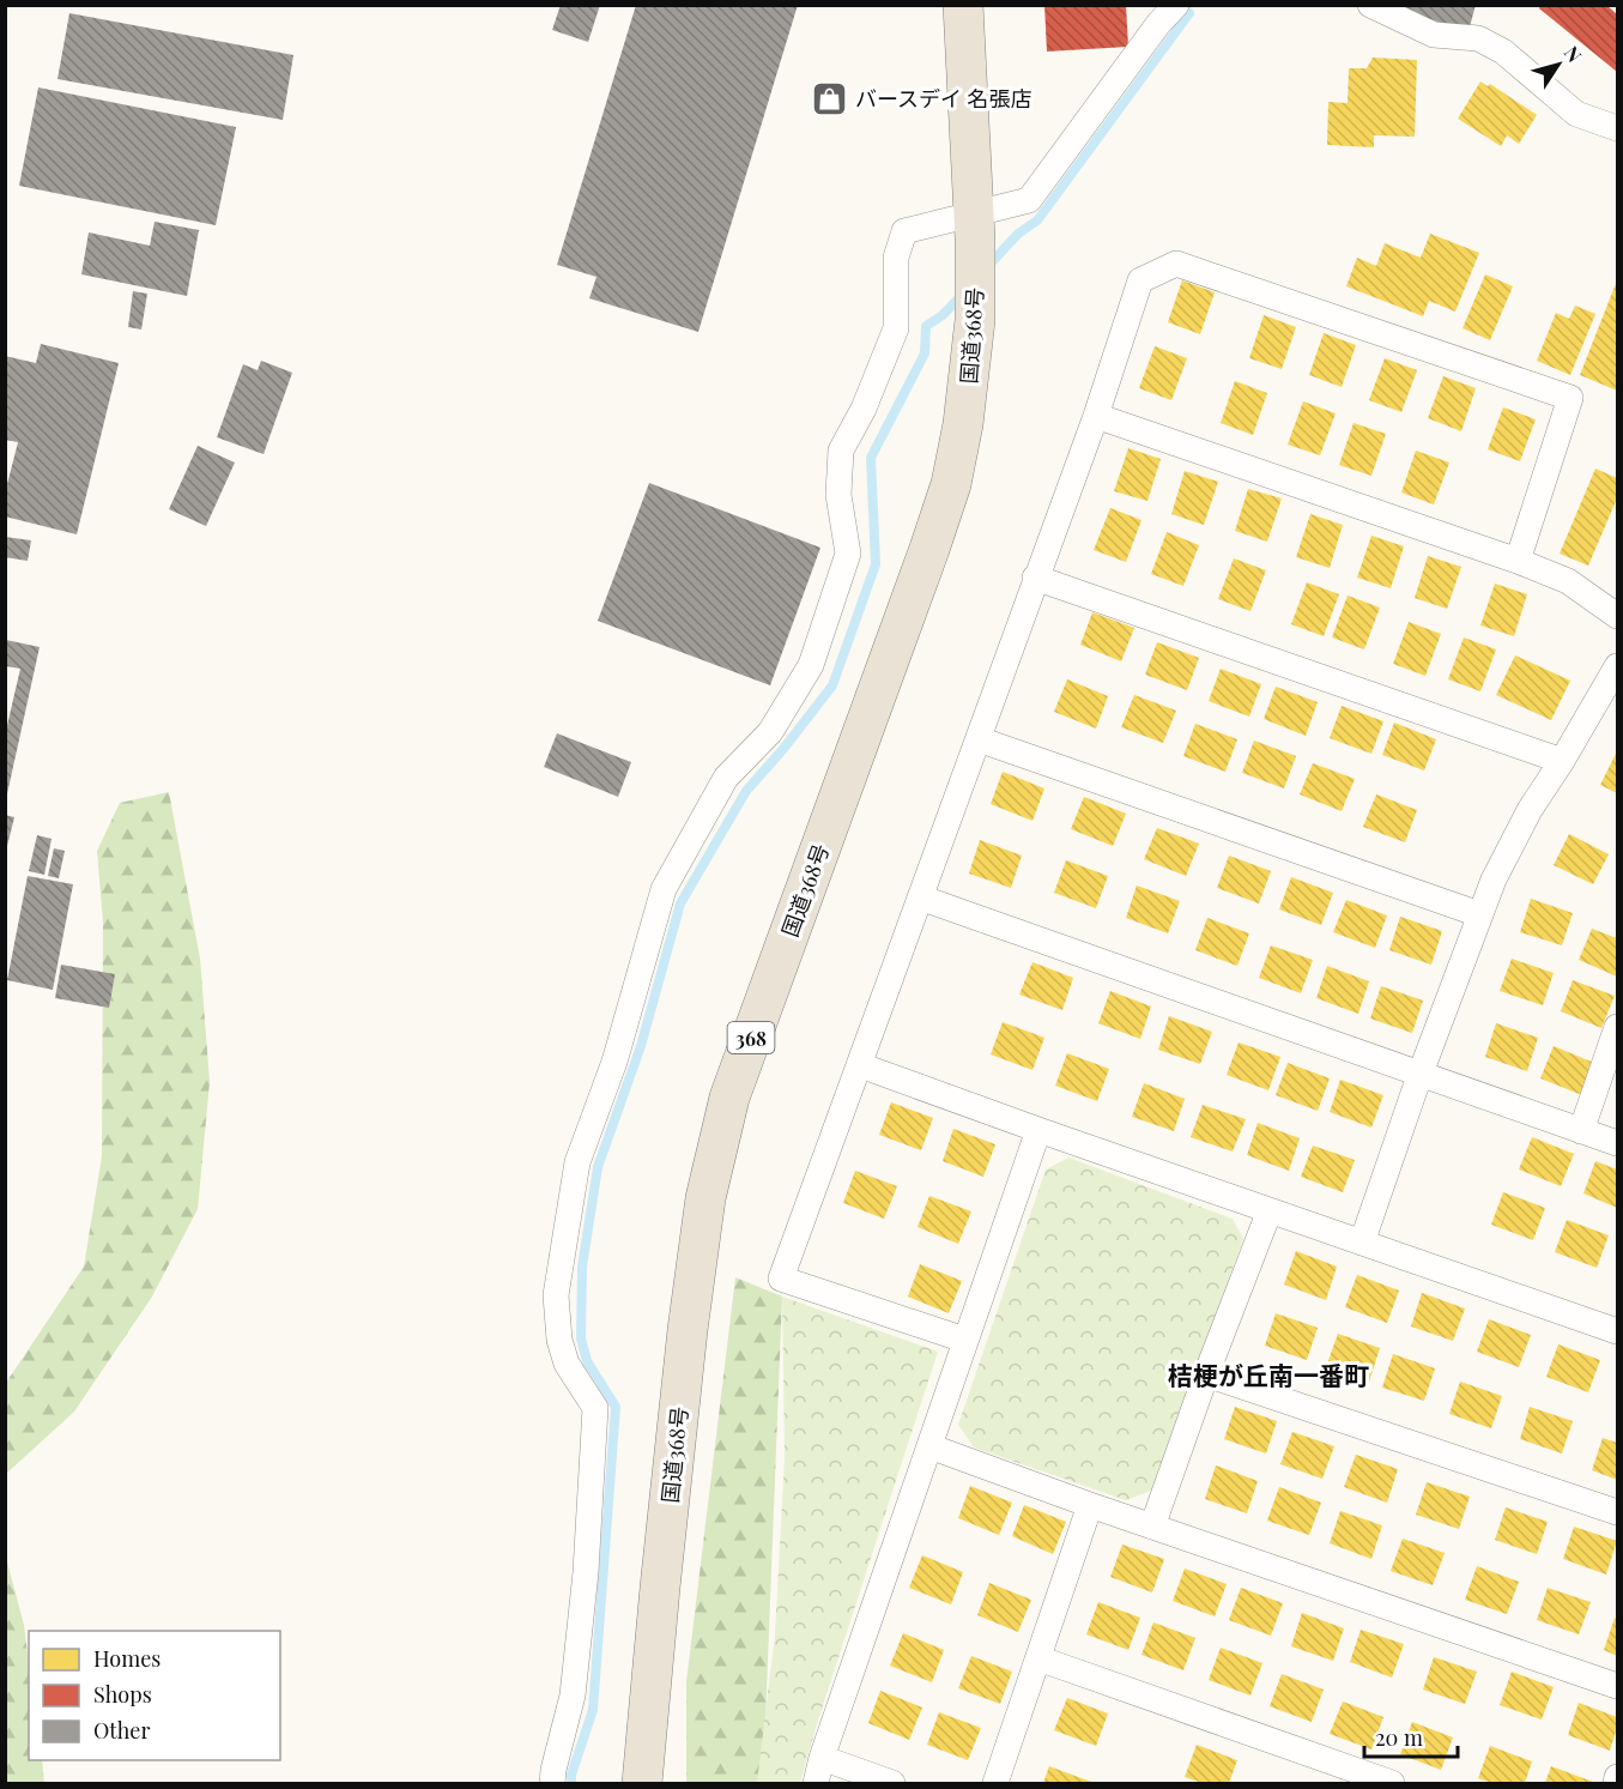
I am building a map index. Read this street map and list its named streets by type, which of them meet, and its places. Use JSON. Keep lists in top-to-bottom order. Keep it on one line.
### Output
{"streets":{"highway":["国道368号","368"]},"districts":["桔梗が丘南一番町"],"places":{"shop":["バースデイ 名張店"]},"legend":["Homes","Shops","Other"],"scale_bar":"20 m","north":"top right"}
